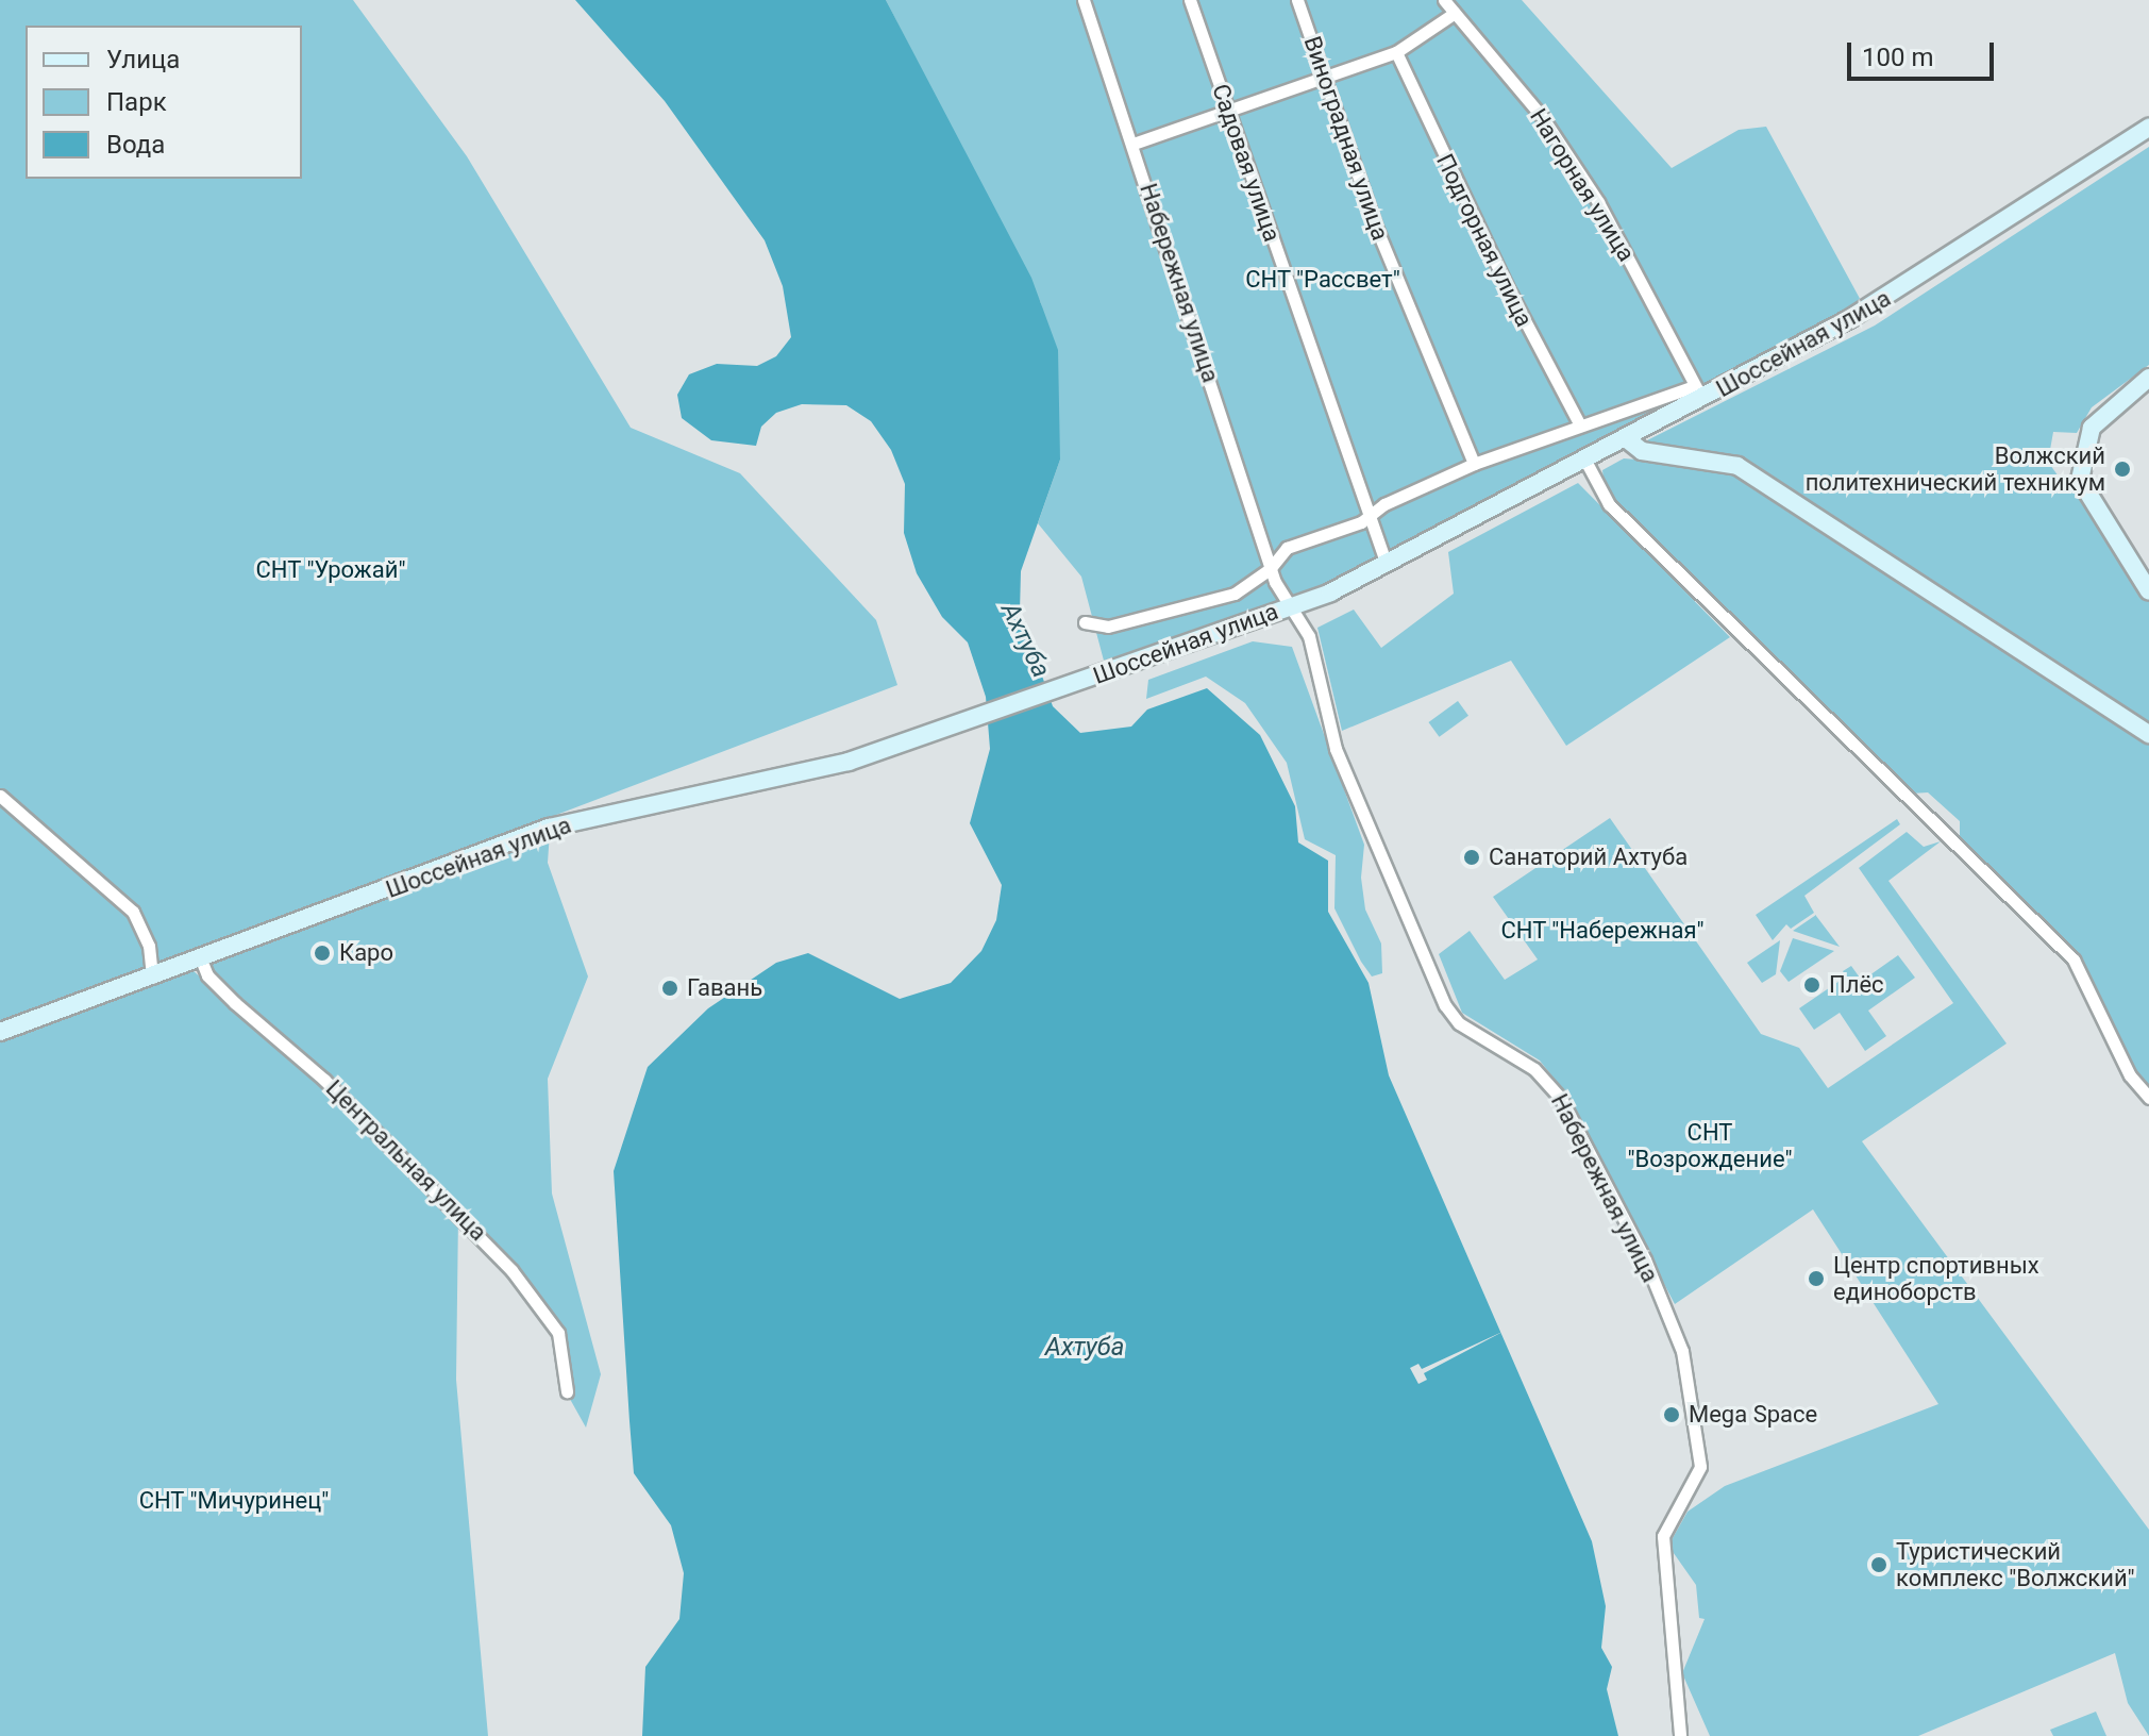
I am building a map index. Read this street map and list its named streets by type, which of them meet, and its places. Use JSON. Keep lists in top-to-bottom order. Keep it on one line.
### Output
{"streets":{"street":["Виноградная улица","Садовая улица","Нагорная улица","Подгорная улица","Набережная улица","Шоссейная улица","Центральная улица"]},"crossings":[["Садовая улица","Шоссейная улица"],["Нагорная улица","Шоссейная улица"],["Набережная улица","Шоссейная улица"],["Шоссейная улица","Центральная улица"]],"water":["Ахтуба"],"parks":["СНТ \"Рассвет\"","СНТ \"Урожай\"","СНТ \"Набережная\"","СНТ \"Возрождение\"","СНТ \"Мичуринец\""],"places":["Волжский политехнический техникум","Санаторий Ахтуба","Каро","Плёс","Гавань","Центр спортивных единоборств","Mega Space","Туристический комплекс \"Волжский\""],"legend":["Улица","Парк","Вода"],"scale_bar":"100 m"}
